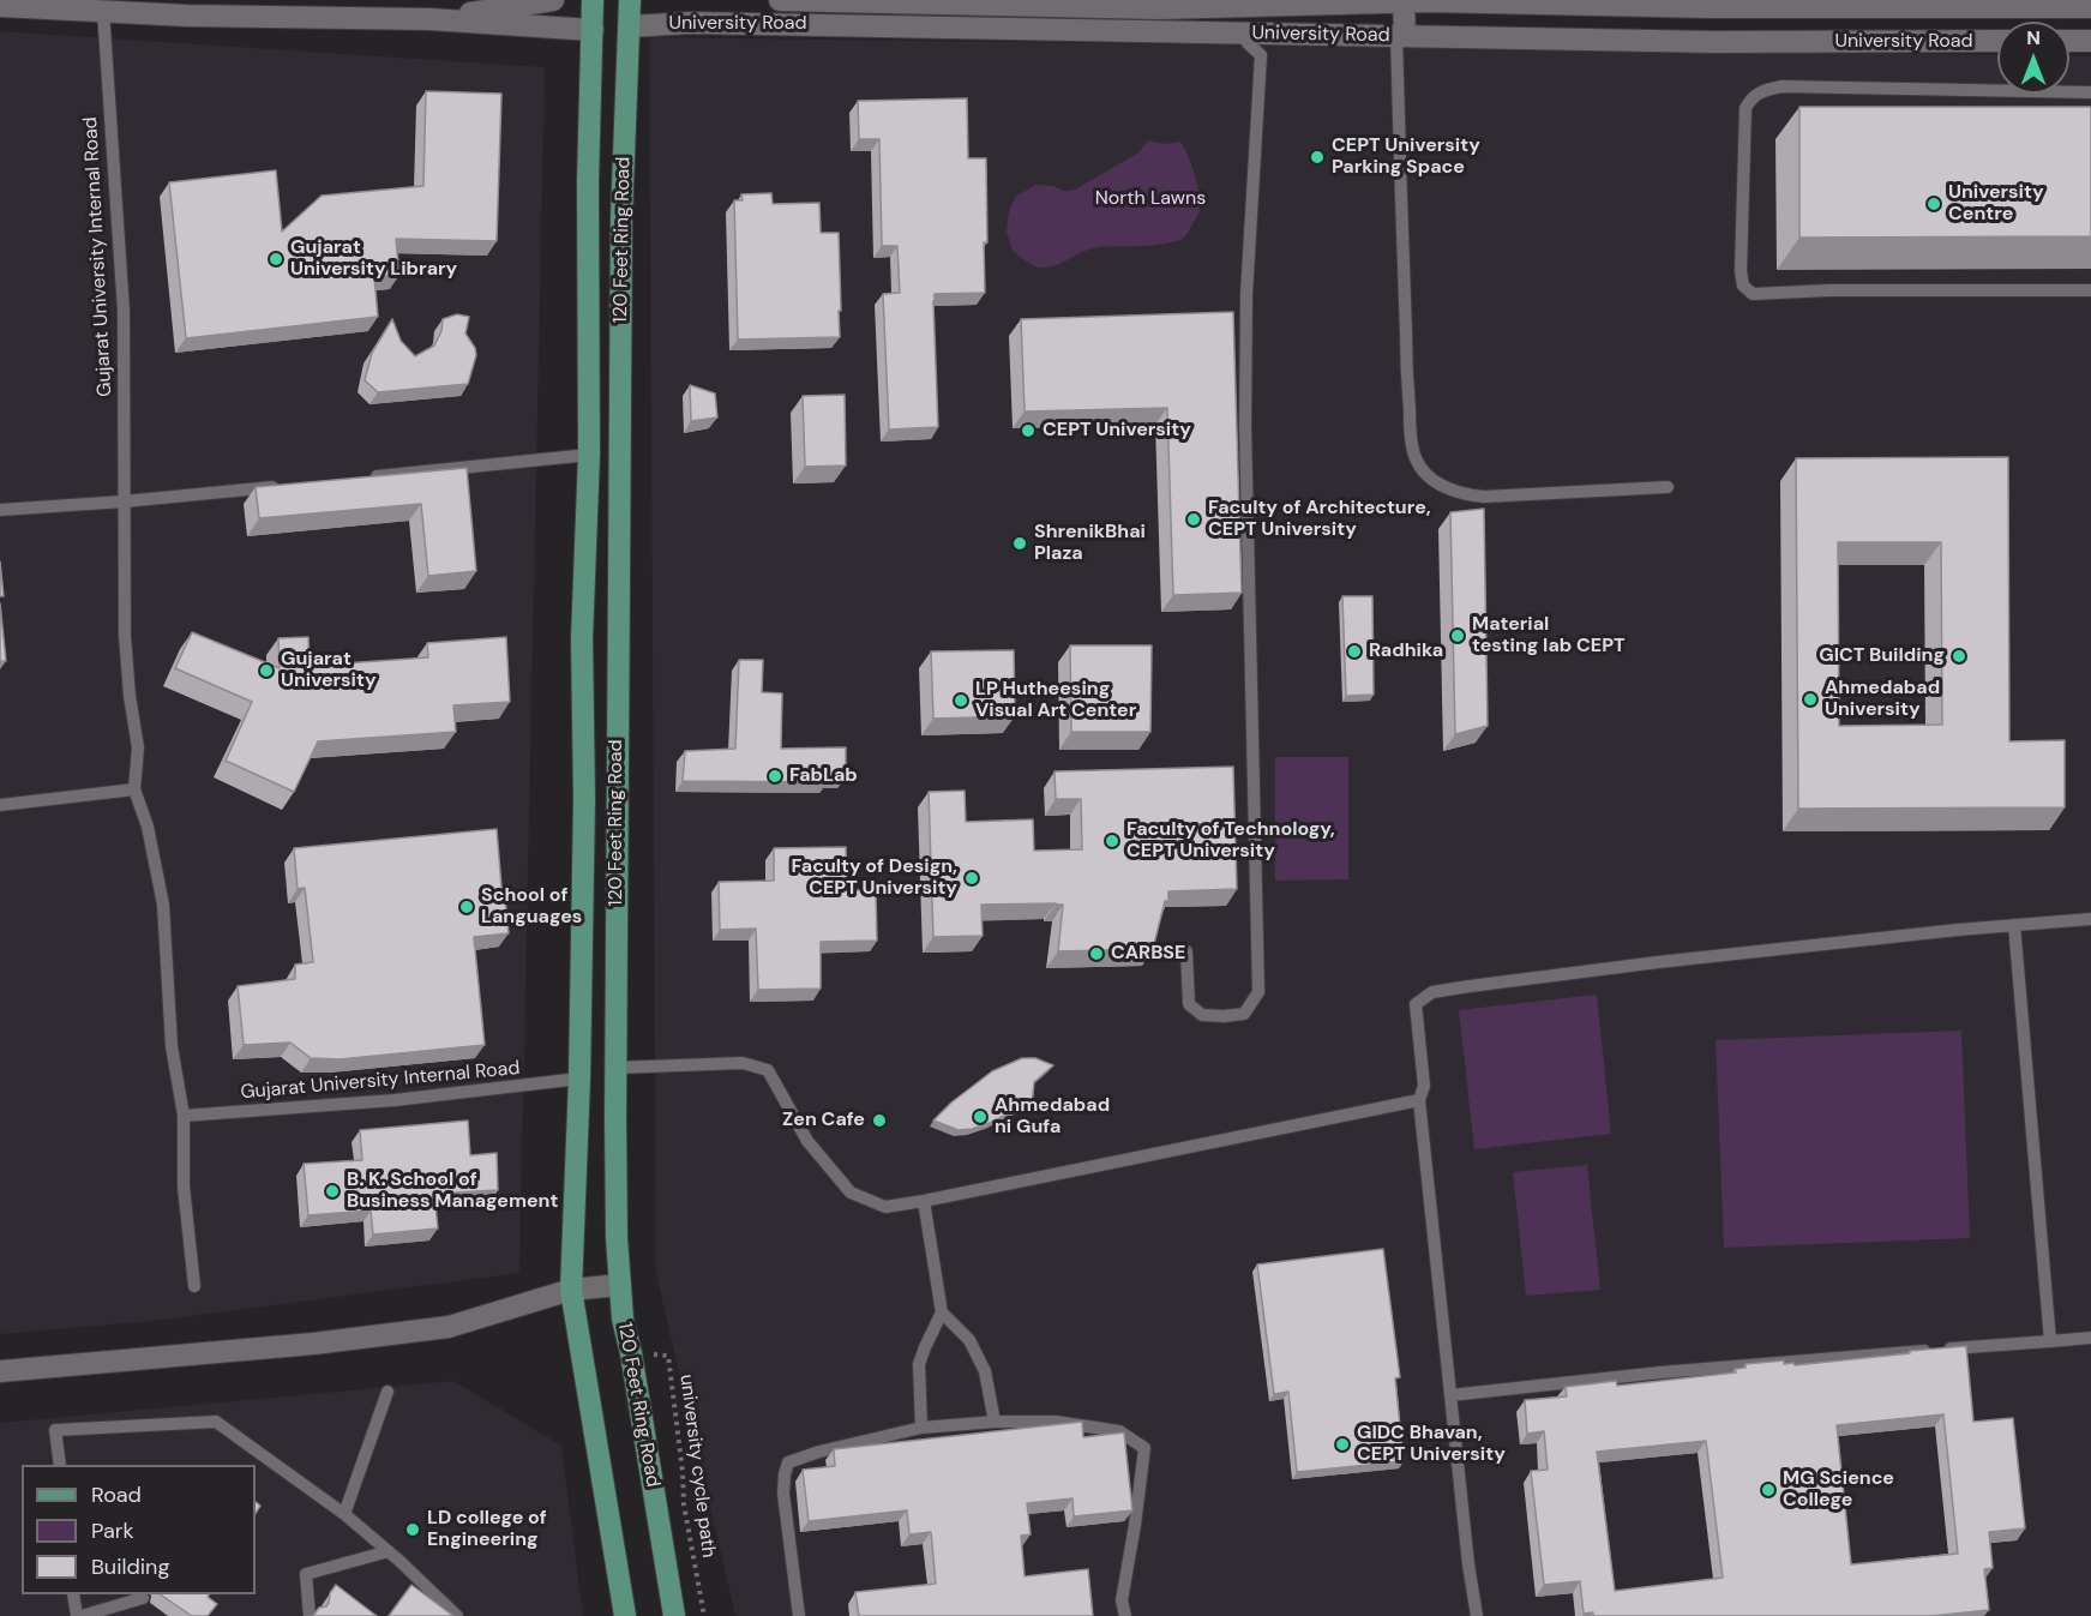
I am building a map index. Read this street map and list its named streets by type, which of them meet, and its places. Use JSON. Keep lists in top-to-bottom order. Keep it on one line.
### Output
{"streets":{"main road":["120 Feet Ring Road"],"street":["University Road"],"lane":["Gujarat University Internal Road"],"path":["university cycle path"]},"crossings":[["University Road","120 Feet Ring Road"],["120 Feet Ring Road","Gujarat University Internal Road"],["120 Feet Ring Road","university cycle path"]],"parks":["North Lawns"],"places":["CEPT University Parking Space","University Centre","Gujarat University Library","CEPT University","Faculty of Architecture, CEPT University","ShrenikBhai Plaza","Material testing lab CEPT","Radhika","GICT Building","Gujarat University","Ahmedabad University","LP Hutheesing Visual Art Center","FabLab","Faculty of Technology, CEPT University","Faculty of Design, CEPT University","School of Languages","CARBSE","Ahmedabad ni Gufa","Zen Cafe","B. K. School of Business Management","GIDC Bhavan, CEPT University","MG Science College","LD college of Engineering"],"legend":["Road","Park","Building"],"north":"top"}
